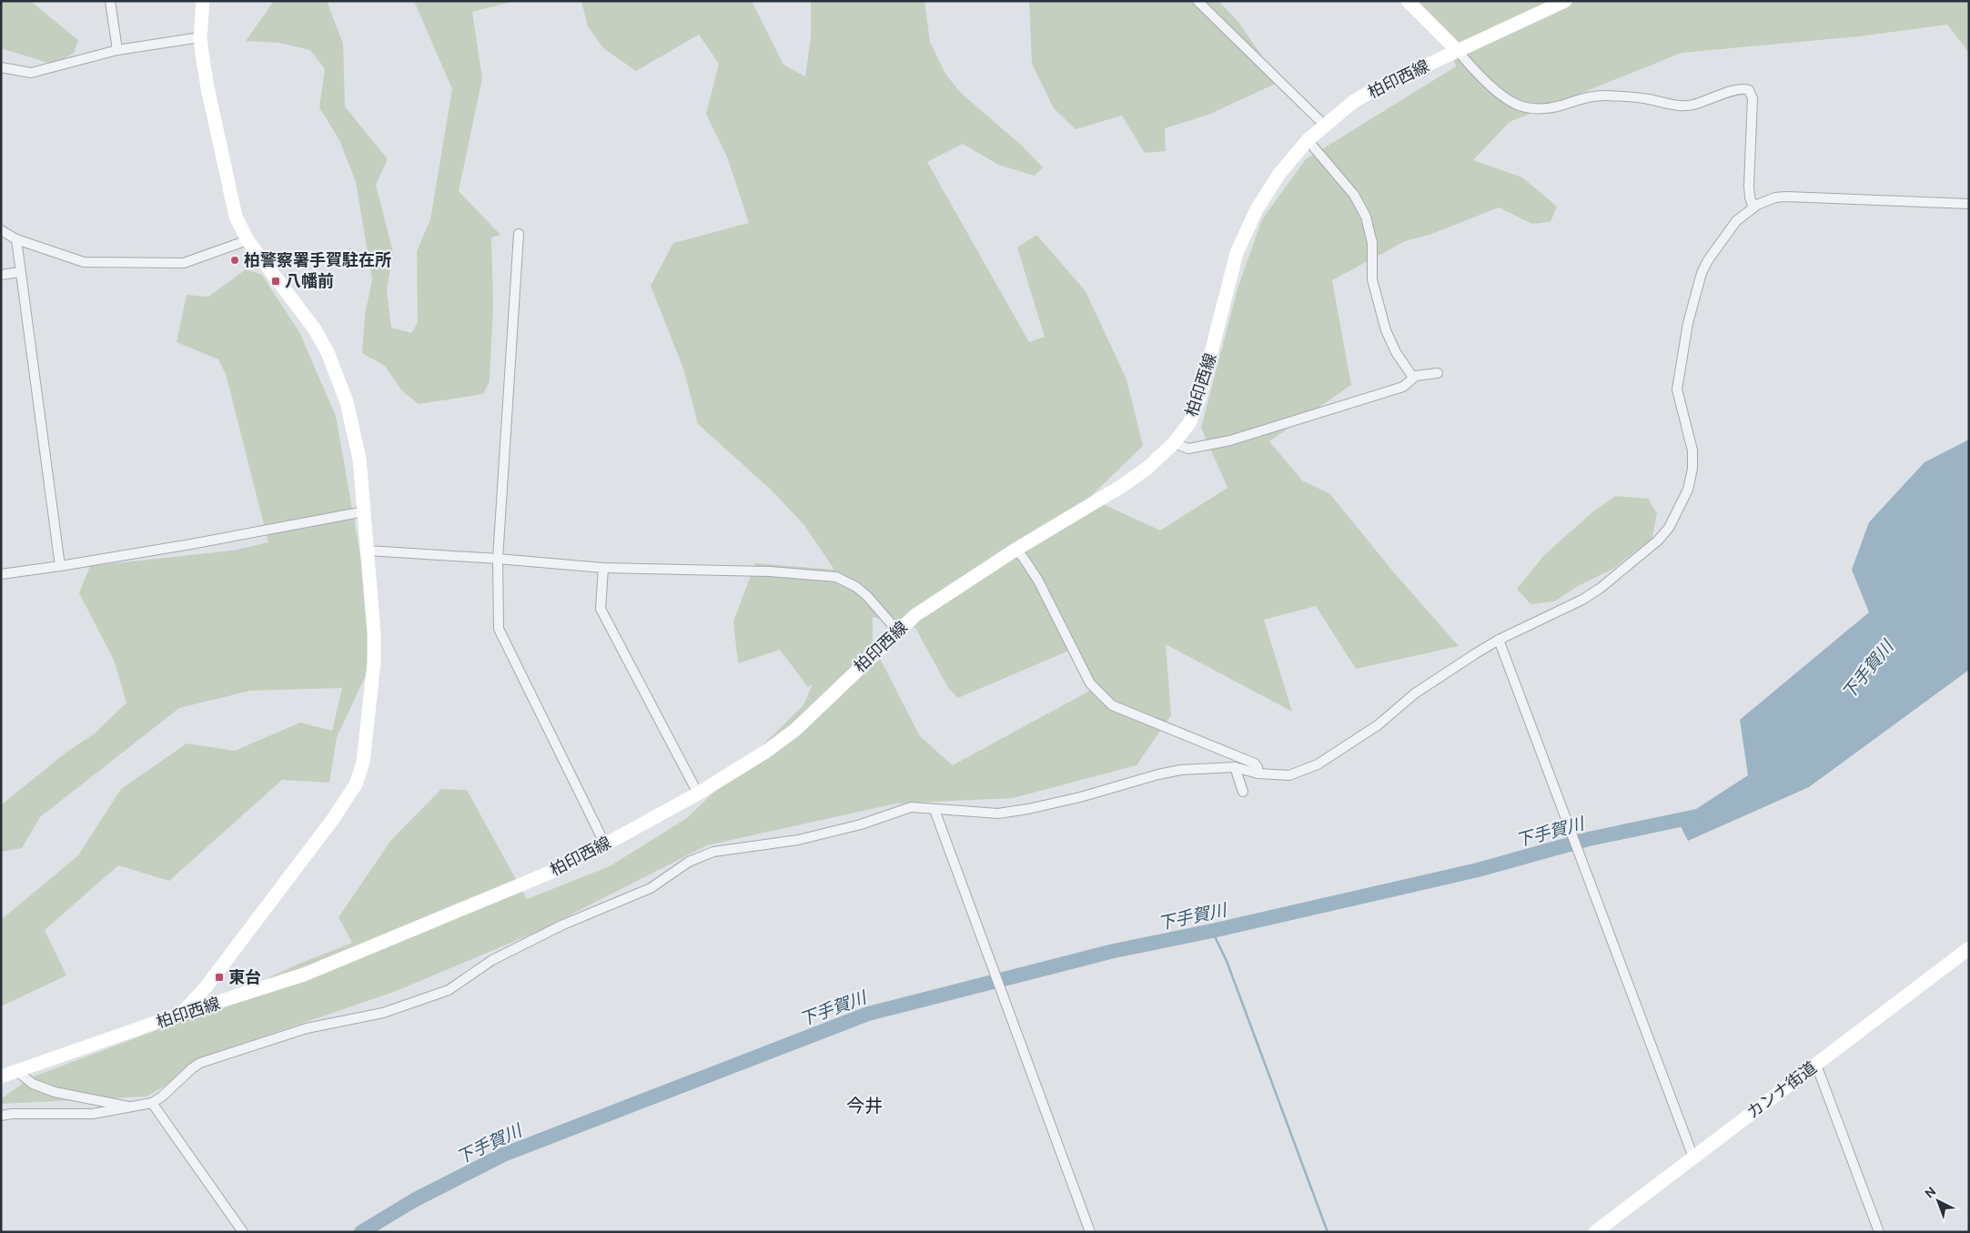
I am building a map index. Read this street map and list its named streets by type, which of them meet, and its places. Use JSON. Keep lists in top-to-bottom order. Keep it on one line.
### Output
{"streets":{"main road":["柏印西線","カンナ街道"]},"districts":["今井"],"water":["下手賀川"],"places":{"other":["柏警察署手賀駐在所"],"transit":["八幡前","東台"]},"north":"top left"}
